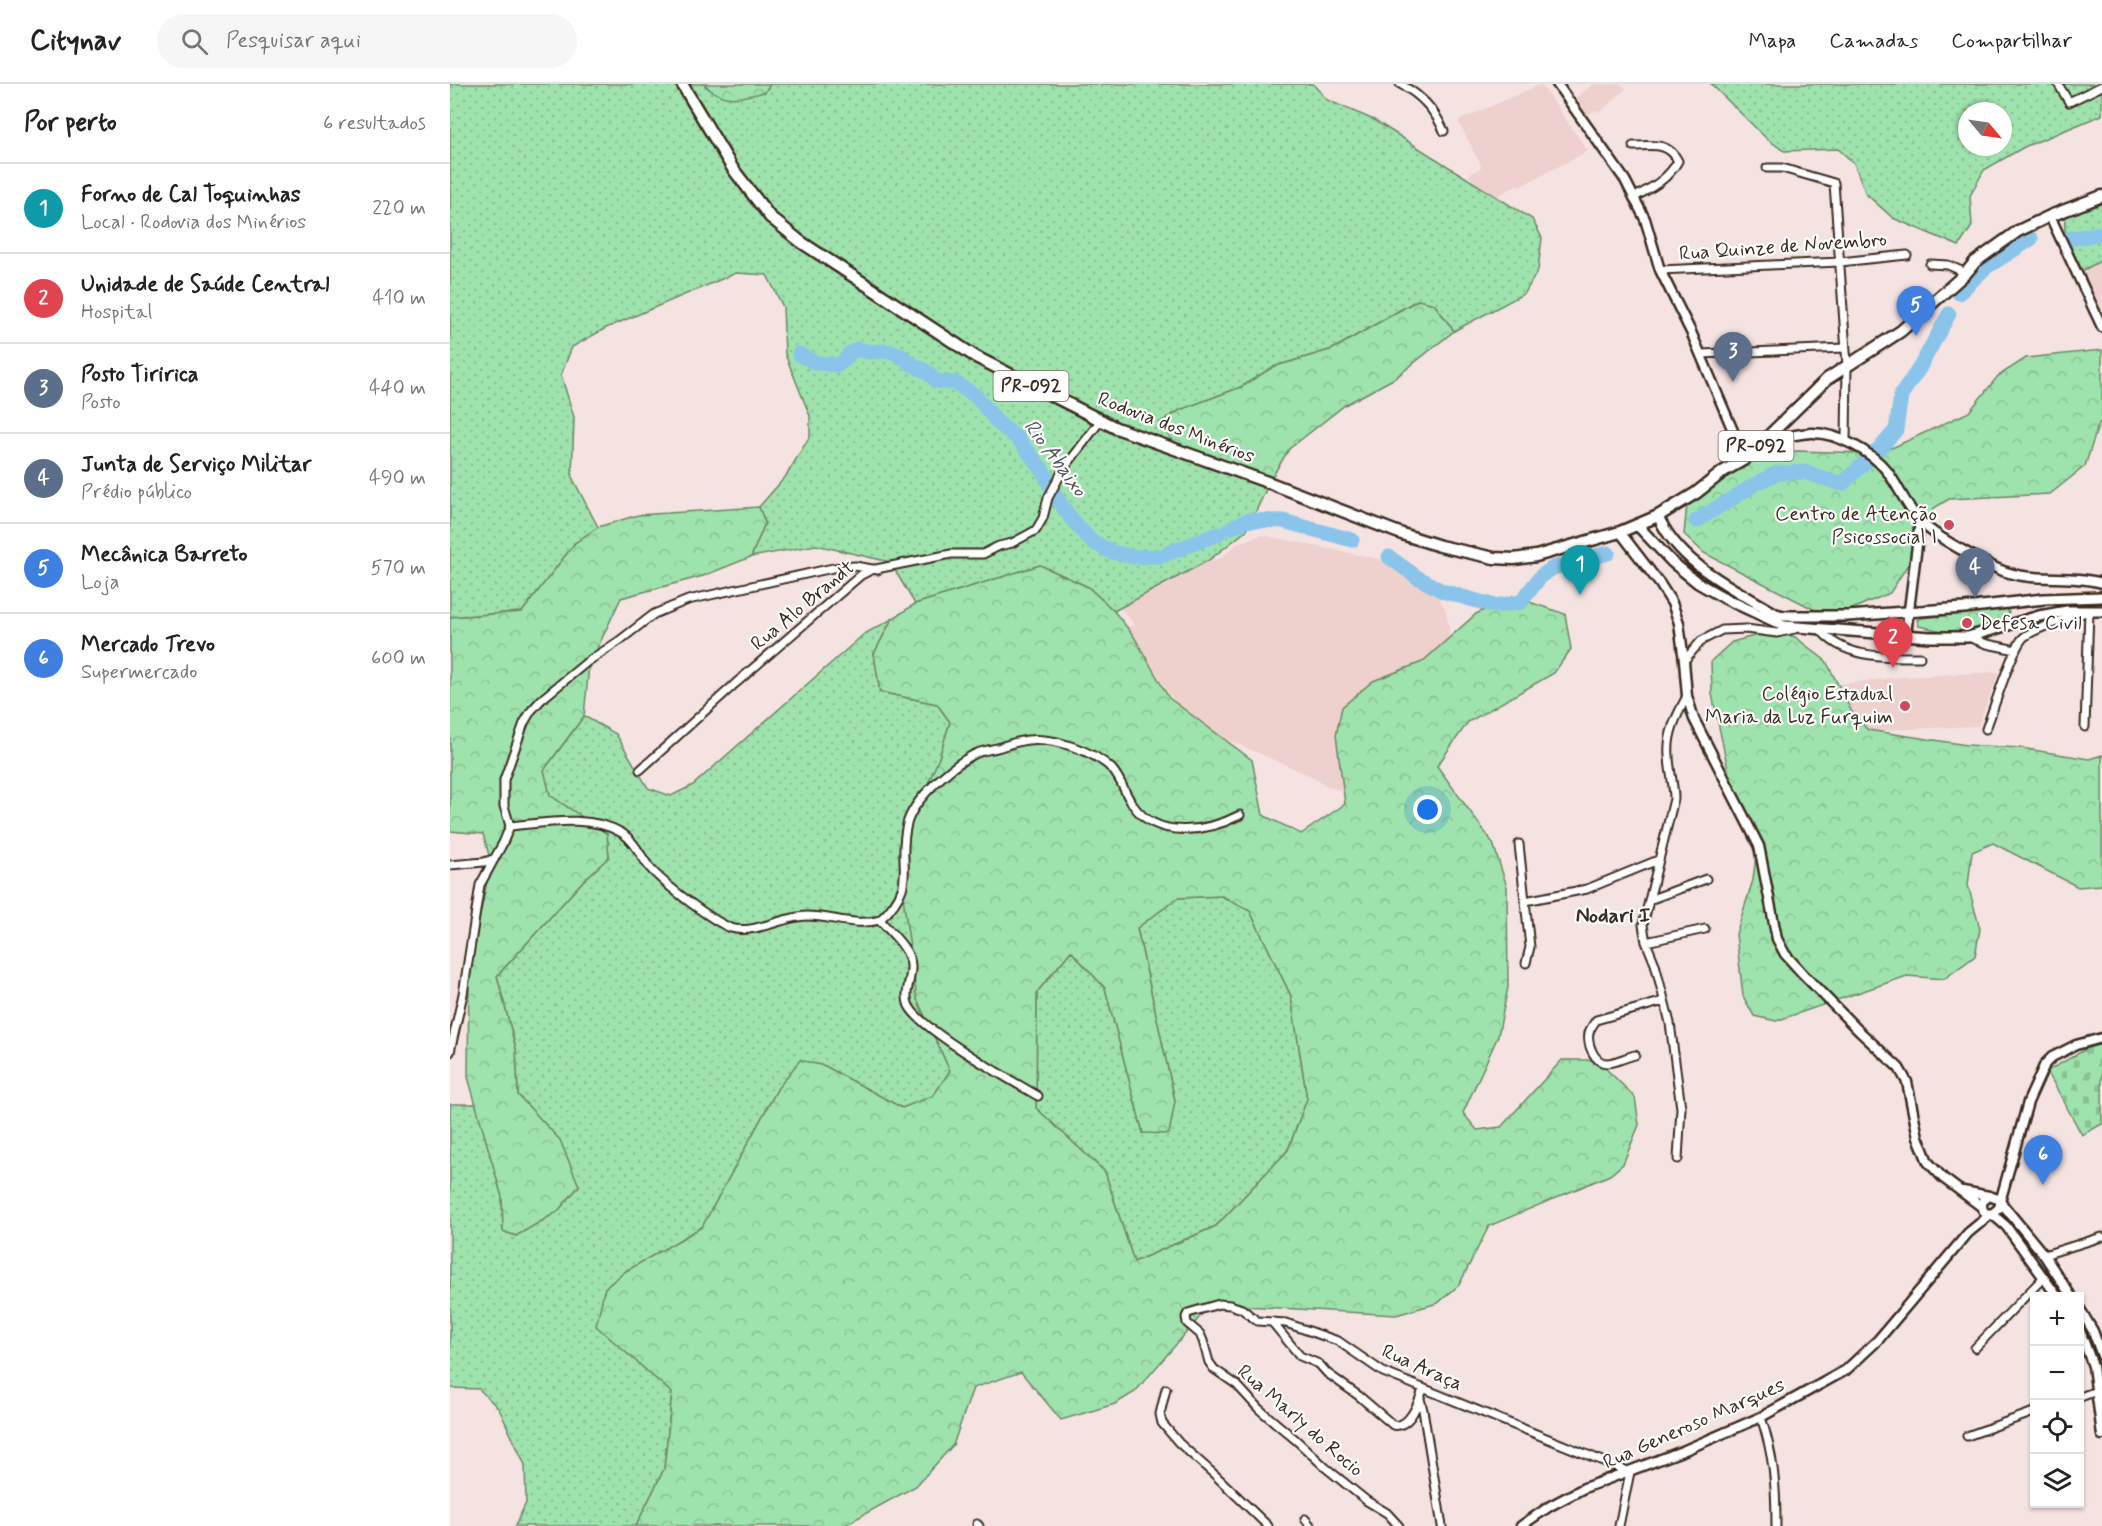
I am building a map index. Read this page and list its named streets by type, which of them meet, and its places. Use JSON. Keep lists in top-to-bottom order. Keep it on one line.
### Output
{"streets":{"main road":["PR-092","Rodovia dos Minérios"],"street":["Rua Quinze de Novembro","Rua Alo Brandt","Rua Araça","Rua Marly do Rocio","Rua Generoso Marques"]},"crossings":[["PR-092","Rodovia dos Minérios"],["Rodovia dos Minérios","Rua Alo Brandt"],["Rua Araça","Rua Marly do Rocio"],["Rua Araça","Rua Generoso Marques"]],"districts":["Nodari I"],"water":["Rio Abaixo"],"places":["Centro de Atenção Psicossocial I","Defesa Civil","Colégio Estadual Maria da Luz Furquim"],"north":"bottom right","page":{"header":"Citynav","search":"Pesquisar aqui","nav":["Mapa","Camadas","Compartilhar"],"heading":["Por perto","6 resultados"],"list":[{"mark":"1","name":"Forno de Cal Toquinhas","note":"Local · Rodovia dos Minérios","value":"220 m"},{"mark":"2","name":"Unidade de Saúde Central","note":"Hospital","value":"410 m"},{"mark":"3","name":"Posto Tiririca","note":"Posto","value":"440 m"},{"mark":"4","name":"Junta de Serviço Militar","note":"Prédio público","value":"490 m"},{"mark":"5","name":"Mecânica Barreto","note":"Loja","value":"570 m"},{"mark":"6","name":"Mercado Trevo","note":"Supermercado","value":"600 m"}],"pins":["5","3","1","4","2","6"],"map_buttons":["+","−"]}}
